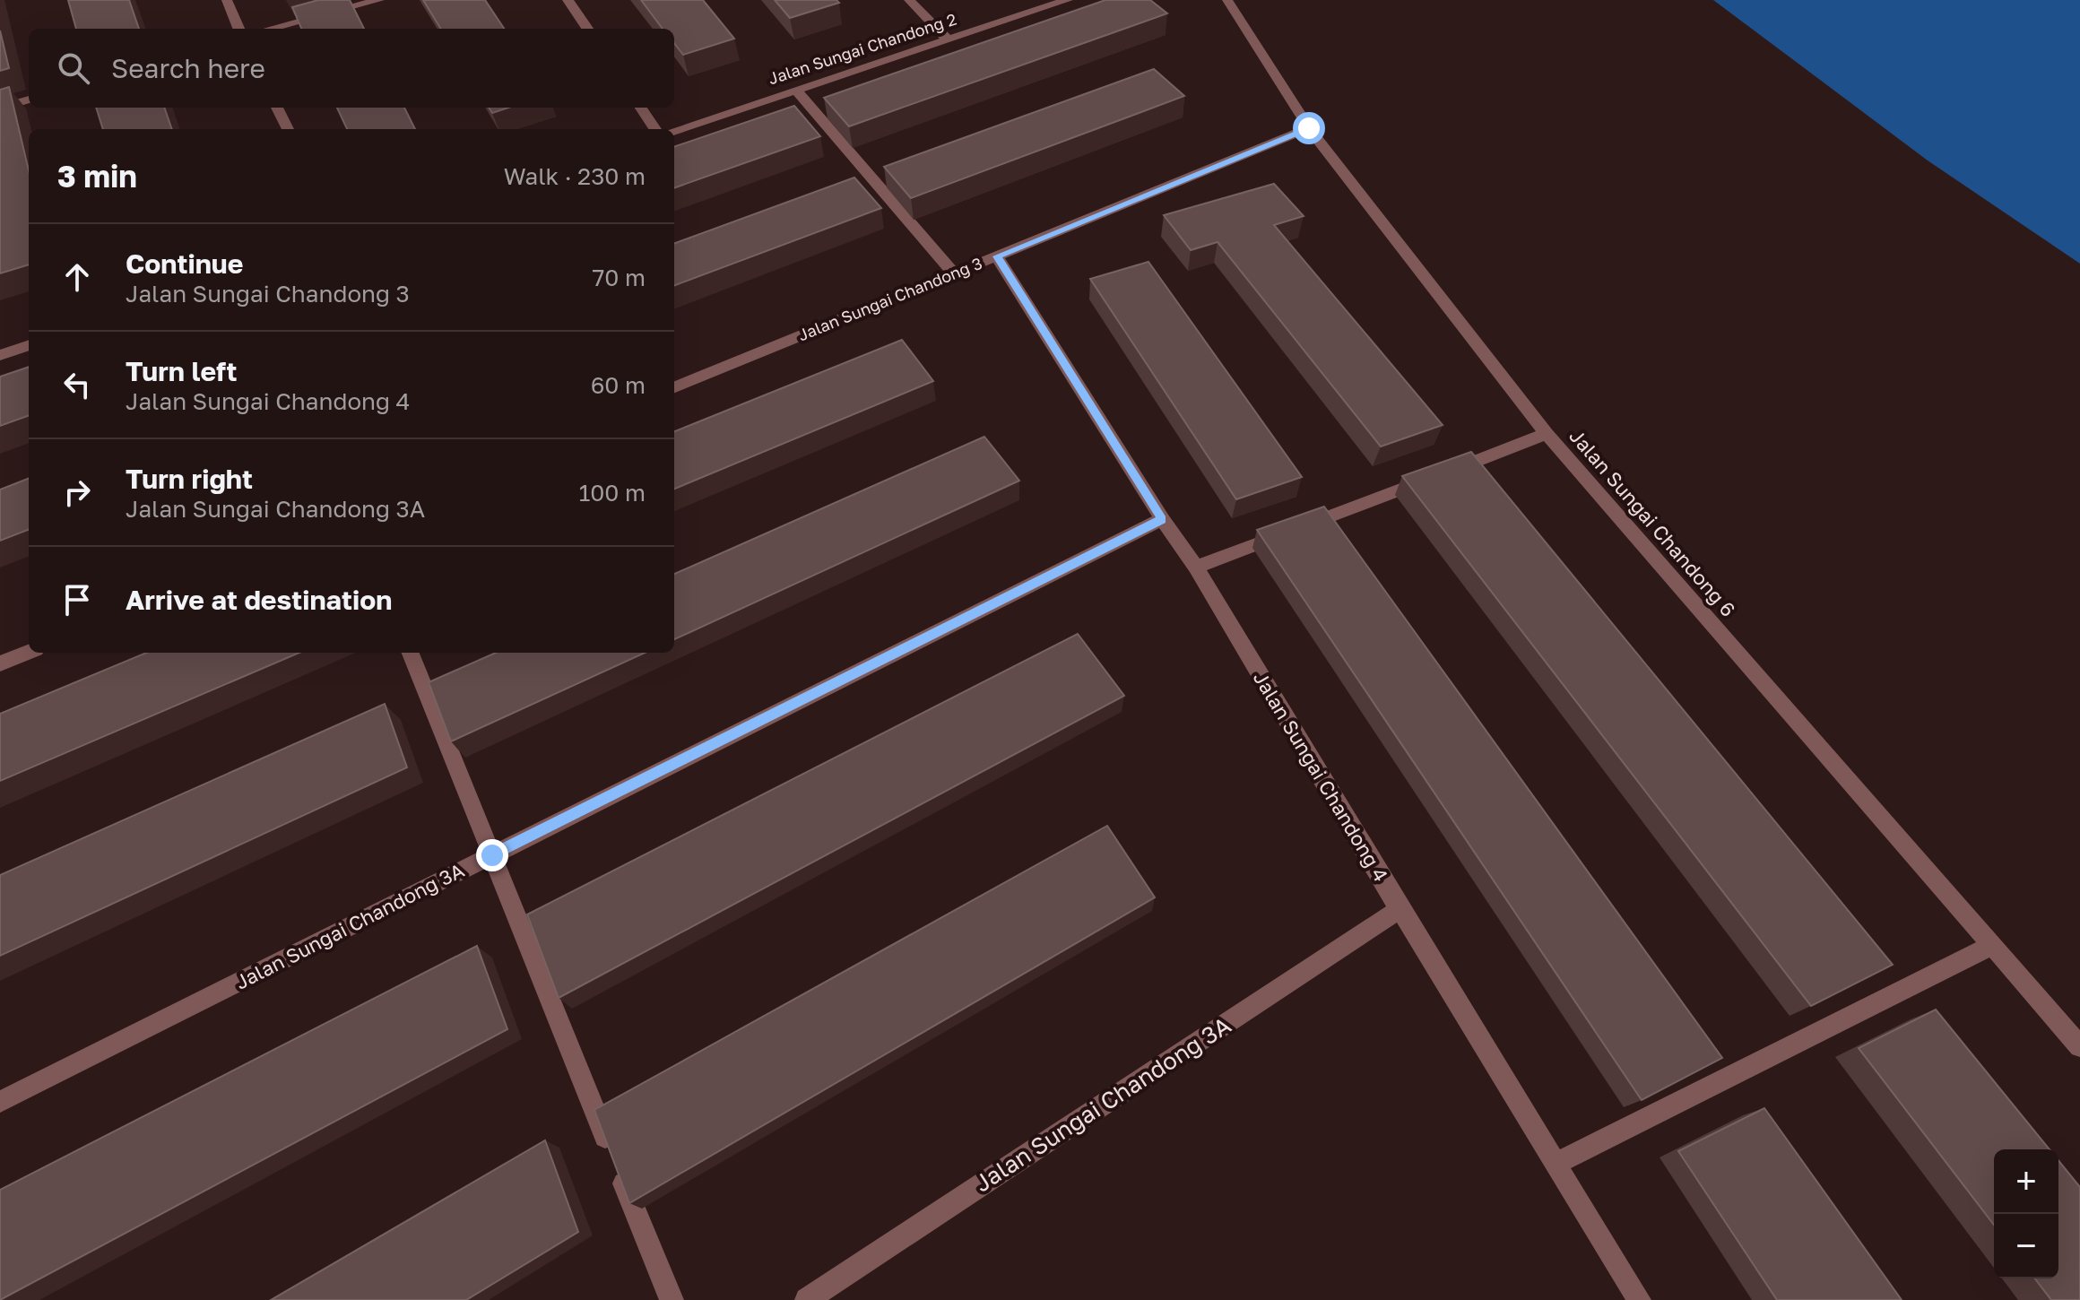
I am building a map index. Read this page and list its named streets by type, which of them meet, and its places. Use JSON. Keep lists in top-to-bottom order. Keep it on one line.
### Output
{"streets":{"street":["Jalan Sungai Chandong 2","Jalan Sungai Chandong 3","Jalan Sungai Chandong 6","Jalan Sungai Chandong 4","Jalan Sungai Chandong 3A"]},"crossings":[["Jalan Sungai Chandong 3","Jalan Sungai Chandong 6"],["Jalan Sungai Chandong 3","Jalan Sungai Chandong 4"],["Jalan Sungai Chandong 4","Jalan Sungai Chandong 3A"]],"page":{"search":"Search here","heading":["3 min","Walk · 230 m"],"list":[["Continue","Jalan Sungai Chandong 3","70 m"],["Turn left","Jalan Sungai Chandong 4","60 m"],["Turn right","Jalan Sungai Chandong 3A","100 m"],"Arrive at destination"],"map_buttons":["+","−"]}}
